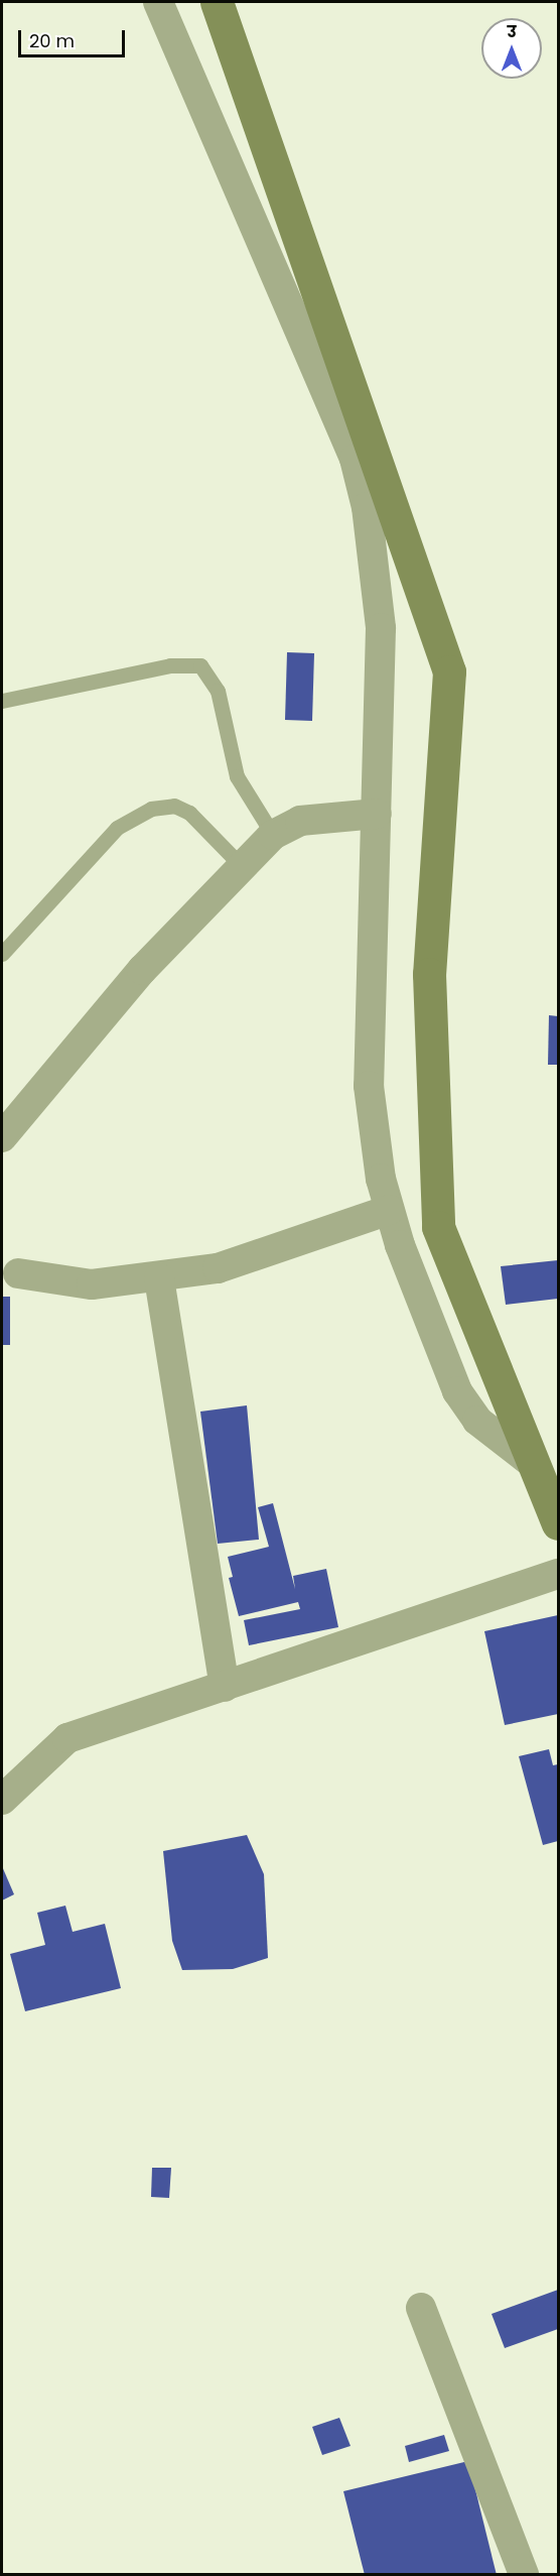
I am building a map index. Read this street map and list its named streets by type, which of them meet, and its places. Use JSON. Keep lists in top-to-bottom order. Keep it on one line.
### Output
{"scale_bar":"20 m","north":"top"}
